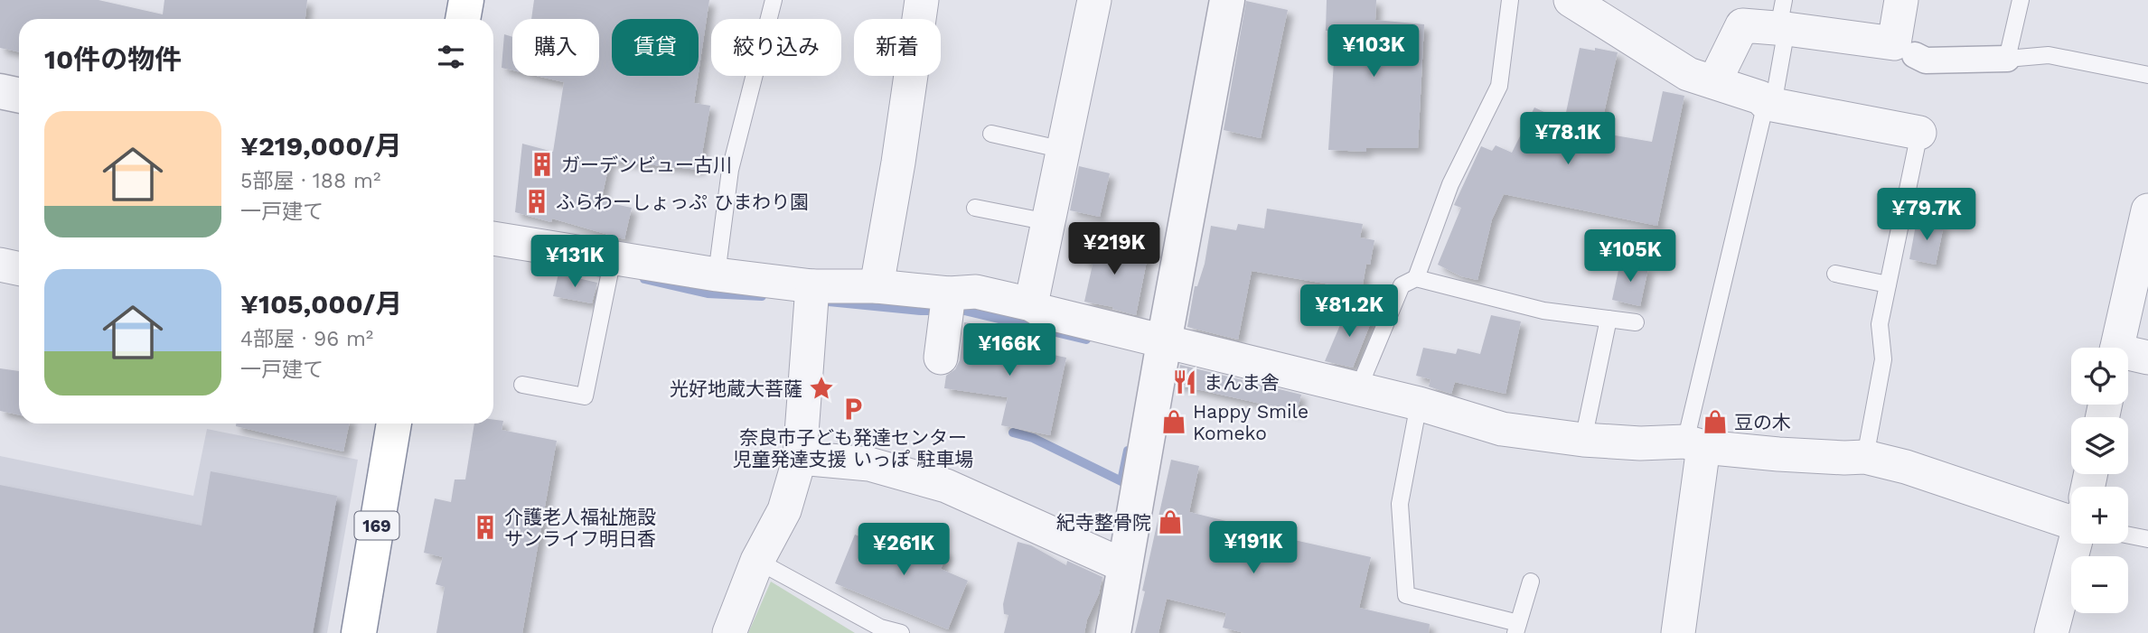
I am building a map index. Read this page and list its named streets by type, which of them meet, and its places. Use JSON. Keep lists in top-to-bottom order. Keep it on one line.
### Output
{"streets":{"highway":["169"]},"places":{"building":["ガーデンビュー古川","ふらわーしょっぷ ひまわり園","介護老人福祉施設 サンライフ明日香"],"restaurant":["まんま舎"],"place":["光好地蔵大菩薩"],"parking":["奈良市子ども発達センター 児童発達支援 いっぽ 駐車場"],"shop":["Happy Smile Komeko","豆の木","紀寺整骨院"]},"page":{"chip":["購入","賃貸","絞り込み","新着"],"heading":"10件の物件","price":["¥103K","¥78.1K","¥79.7K","¥219K","¥105K","¥131K","¥81.2K","¥166K","¥191K","¥261K"],"list":[{"name":"¥219,000/月","note":"5部屋 · 188 m² · 一戸建て"},{"name":"¥105,000/月","note":"4部屋 · 96 m² · 一戸建て"}],"map_buttons":["+","−"]}}
